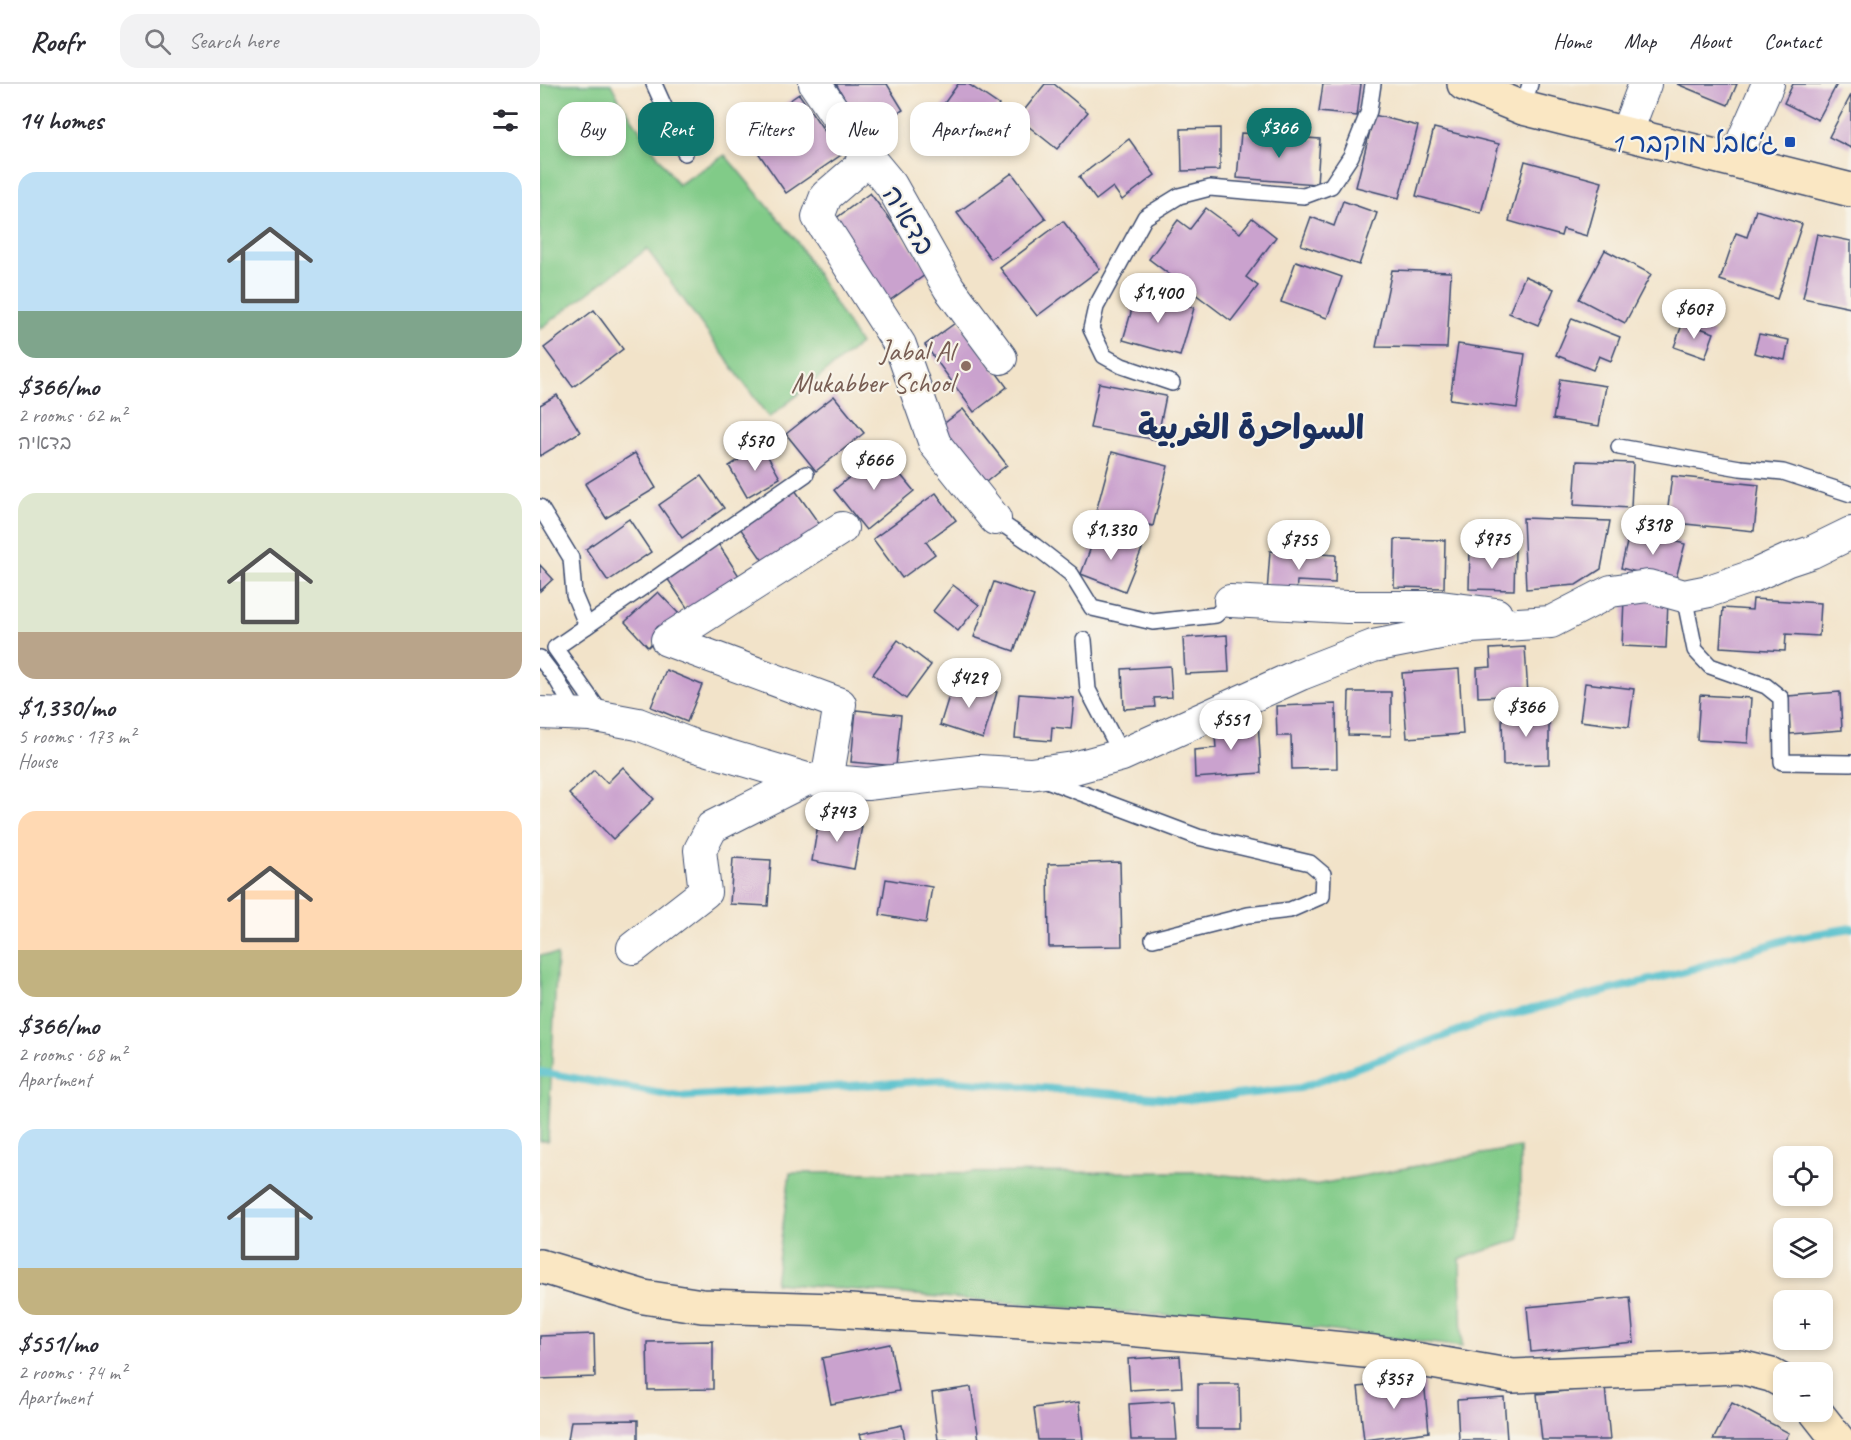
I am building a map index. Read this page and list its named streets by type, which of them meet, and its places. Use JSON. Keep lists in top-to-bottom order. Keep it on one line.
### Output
{"streets":{"street":["בדאיה"]},"districts":["السواحرة الغربية"],"places":{"transit":["ג׳אבל מוקבר 1"],"other":["Jabal Al Mukabber School"]},"page":{"header":"Roofr","search":"Search here","nav":["Home","Map","About","Contact"],"heading":"14 homes","chip":["Buy","Rent","Filters","New","Apartment"],"price":["$366","$1,400","$607","$570","$666","$318","$1,330","$975","$755","$429","$366","$551","$743","$357"],"list":[{"name":"$366/mo","note":"2 rooms · 62 m² · בדאיה"},{"name":"$1,330/mo","note":"5 rooms · 173 m² · House"},{"name":"$366/mo","note":"2 rooms · 68 m² · Apartment"},{"name":"$551/mo","note":"2 rooms · 74 m² · Apartment"}],"map_buttons":["+","−"]}}
